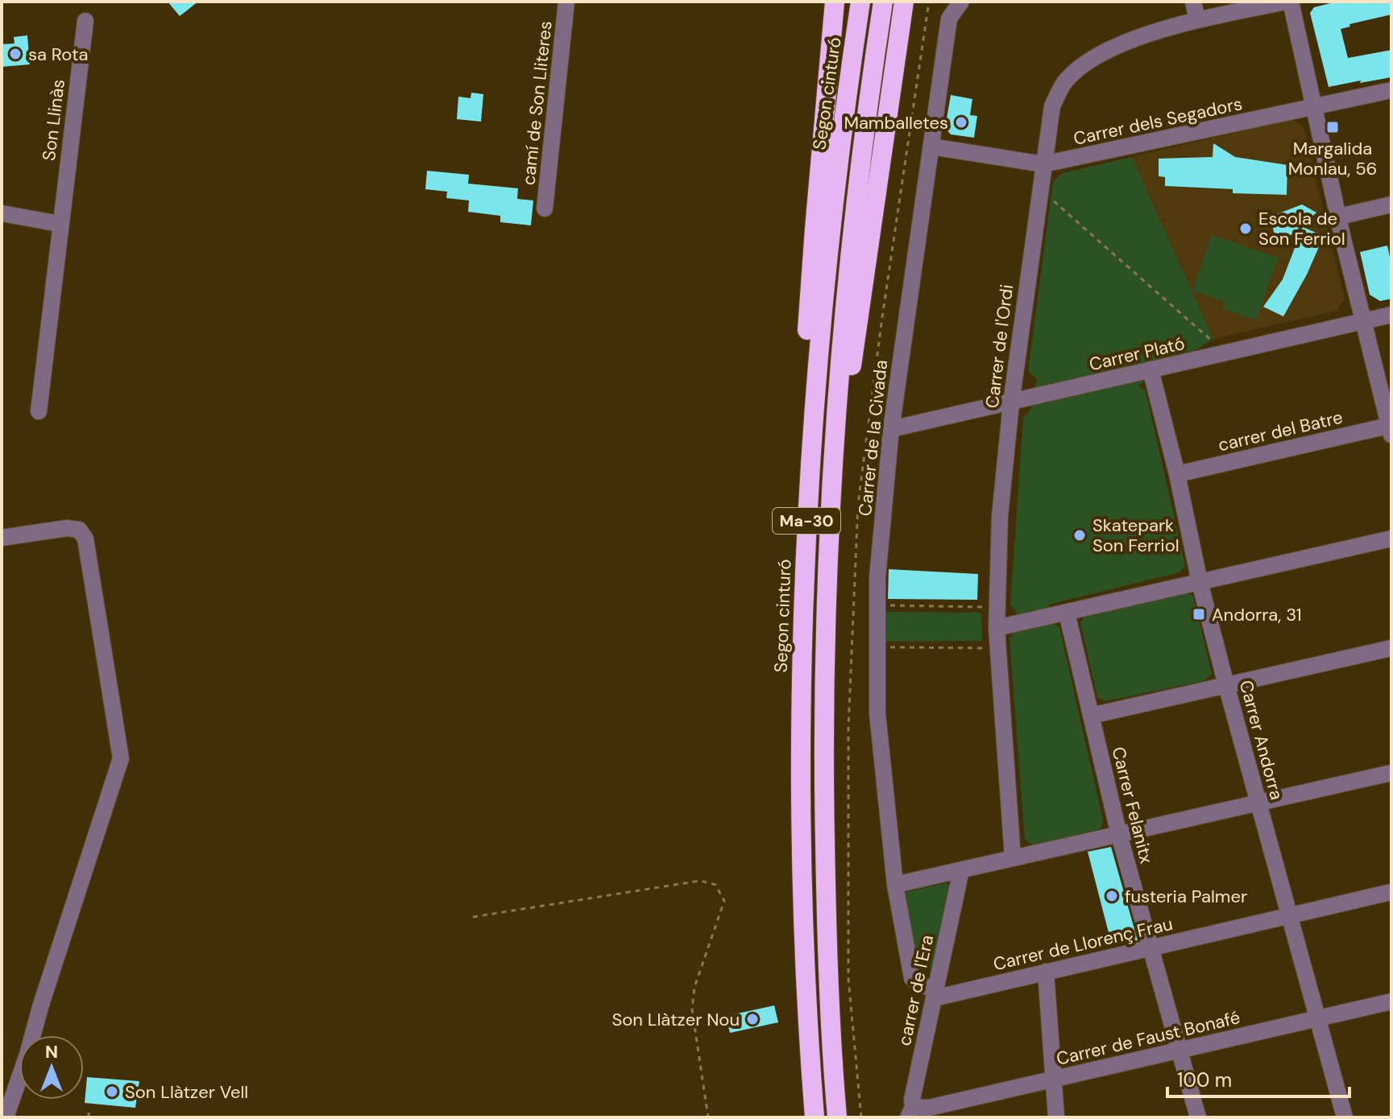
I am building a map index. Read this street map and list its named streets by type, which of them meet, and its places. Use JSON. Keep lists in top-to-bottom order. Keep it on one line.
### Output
{"streets":{"highway":["Segon cinturó","Ma-30"],"street":["camí de Son Lliteres","Son Llinàs","Carrer dels Segadors","Carrer de l'Ordi","Carrer Plató","carrer del Batre","Carrer de la Civada","Carrer Andorra","Carrer Felanitx","Carrer de Llorenç Frau","carrer de l'Era","Carrer de Faust Bonafé"]},"crossings":[["Carrer dels Segadors","Carrer de l'Ordi"],["Carrer dels Segadors","Carrer de la Civada"],["Carrer de l'Ordi","Carrer Plató"],["Carrer Plató","Carrer de la Civada"],["Carrer Plató","Carrer Andorra"],["carrer del Batre","Carrer Andorra"],["Carrer de la Civada","Carrer de Llorenç Frau"],["Carrer de la Civada","carrer de l'Era"],["Carrer Andorra","Carrer de Llorenç Frau"],["Carrer Andorra","Carrer de Faust Bonafé"],["Carrer Felanitx","Carrer de Llorenç Frau"],["Carrer Felanitx","Carrer de Faust Bonafé"],["Carrer de Llorenç Frau","carrer de l'Era"],["carrer de l'Era","Carrer de Faust Bonafé"]],"places":{"other":["sa Rota","Mamballetes","Escola de Son Ferriol","Skatepark Son Ferriol","fusteria Palmer","Son Llàtzer Nou","Son Llàtzer Vell"],"transit":["Margalida Monlau, 56","Andorra, 31"]},"scale_bar":"100 m","north":"top"}
